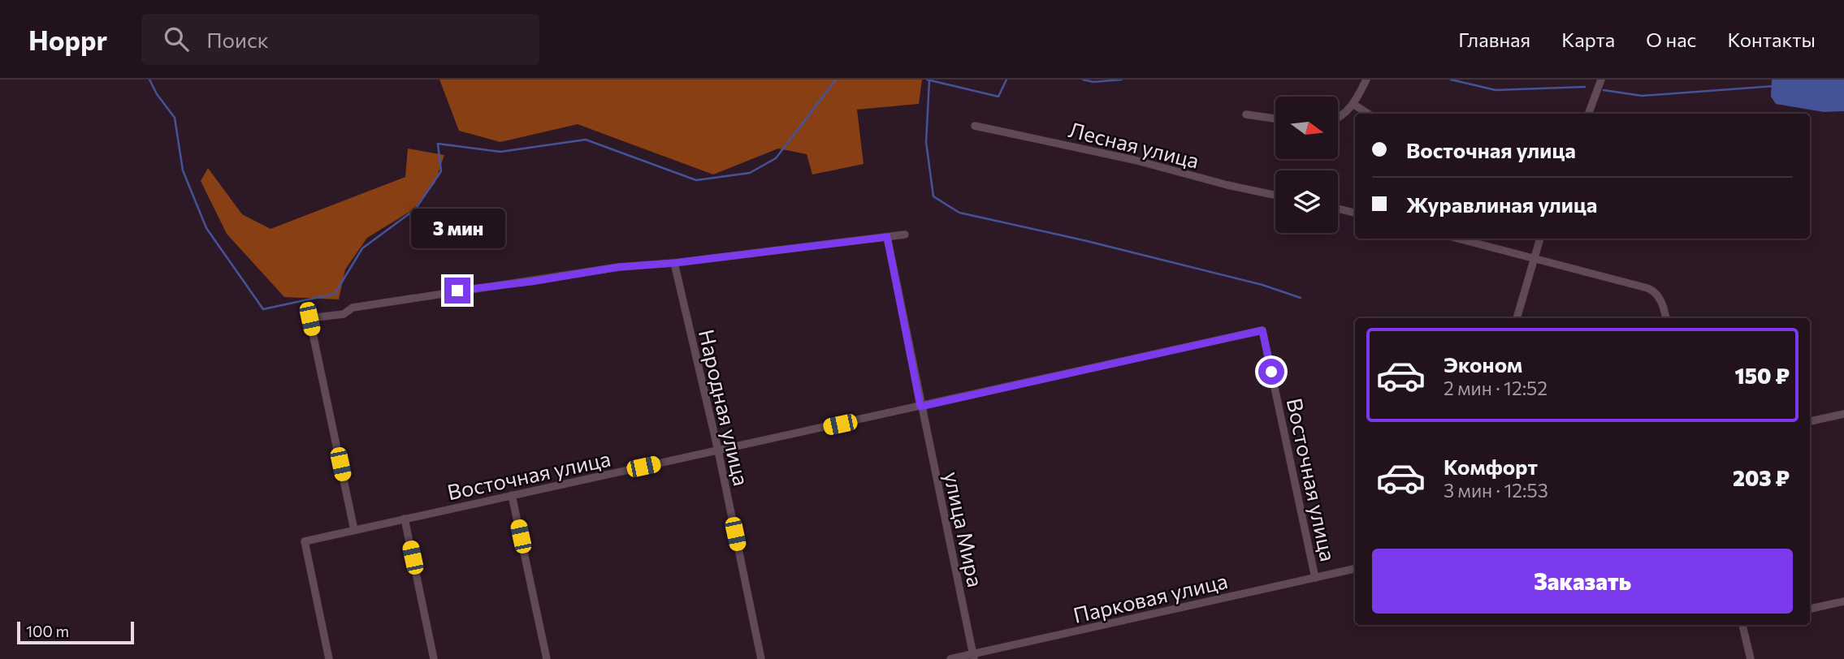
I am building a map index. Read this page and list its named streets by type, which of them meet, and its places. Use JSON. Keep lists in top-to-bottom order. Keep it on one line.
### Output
{"streets":{"street":["Лесная улица","Народная улица","Восточная улица","улица Мира","Парковая улица"]},"crossings":[["Народная улица","Восточная улица"],["Восточная улица","улица Мира"],["Восточная улица","Парковая улица"],["улица Мира","Парковая улица"]],"scale_bar":"100 m","north":"right","page":{"header":"Hoppr","search":"Поиск","nav":["Главная","Карта","О нас","Контакты"],"banner":["Восточная улица","Журавлиная улица"],"bubble":"3 мин","list":[{"name":"Эконом","note":"2 мин · 12:52","value":"150 ₽"},{"name":"Комфорт","note":"3 мин · 12:53","value":"203 ₽"}],"buttons":"Заказать","scale":"100 m"}}
